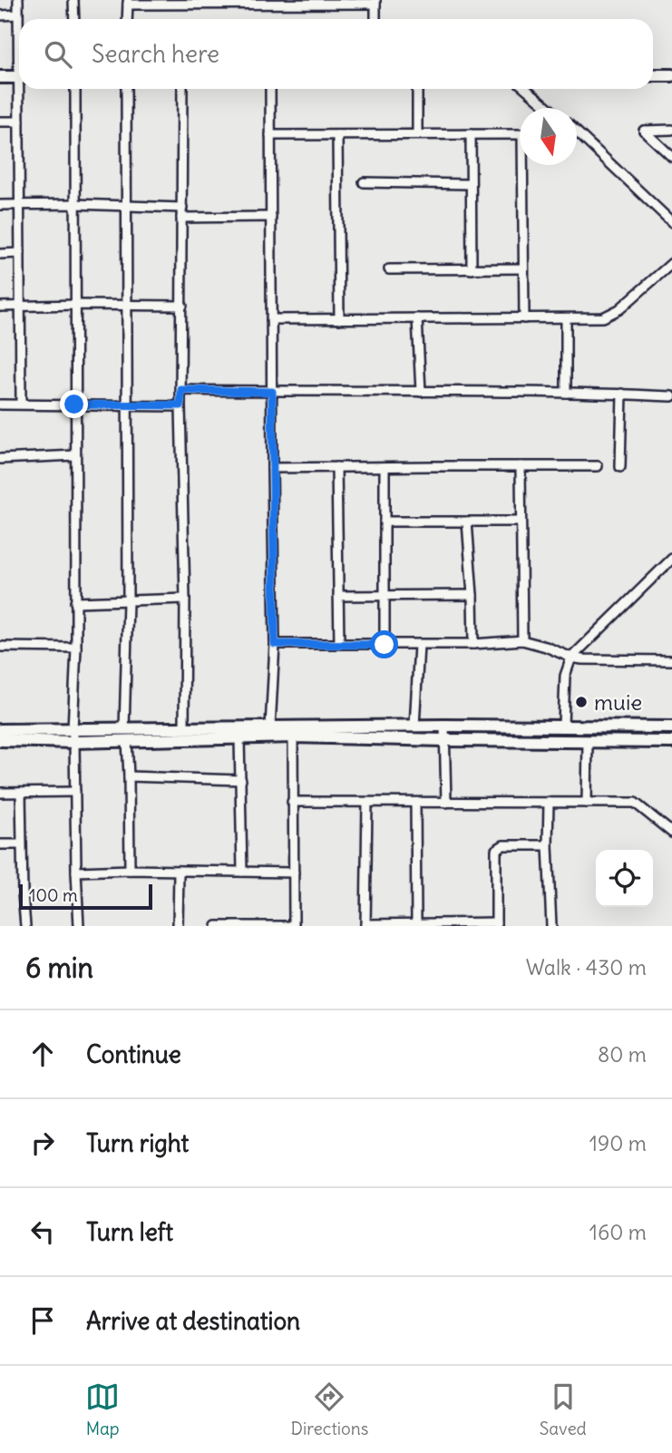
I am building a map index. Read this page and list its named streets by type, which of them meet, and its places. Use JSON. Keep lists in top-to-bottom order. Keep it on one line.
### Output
{"places":["muie"],"scale_bar":"100 m","north":"bottom","page":{"search":"Search here","scale":"100 m","heading":["6 min","Walk · 430 m"],"list":[["Continue","80 m"],["Turn right","190 m"],["Turn left","160 m"],"Arrive at destination"],"nav":["Map","Directions","Saved"]}}
